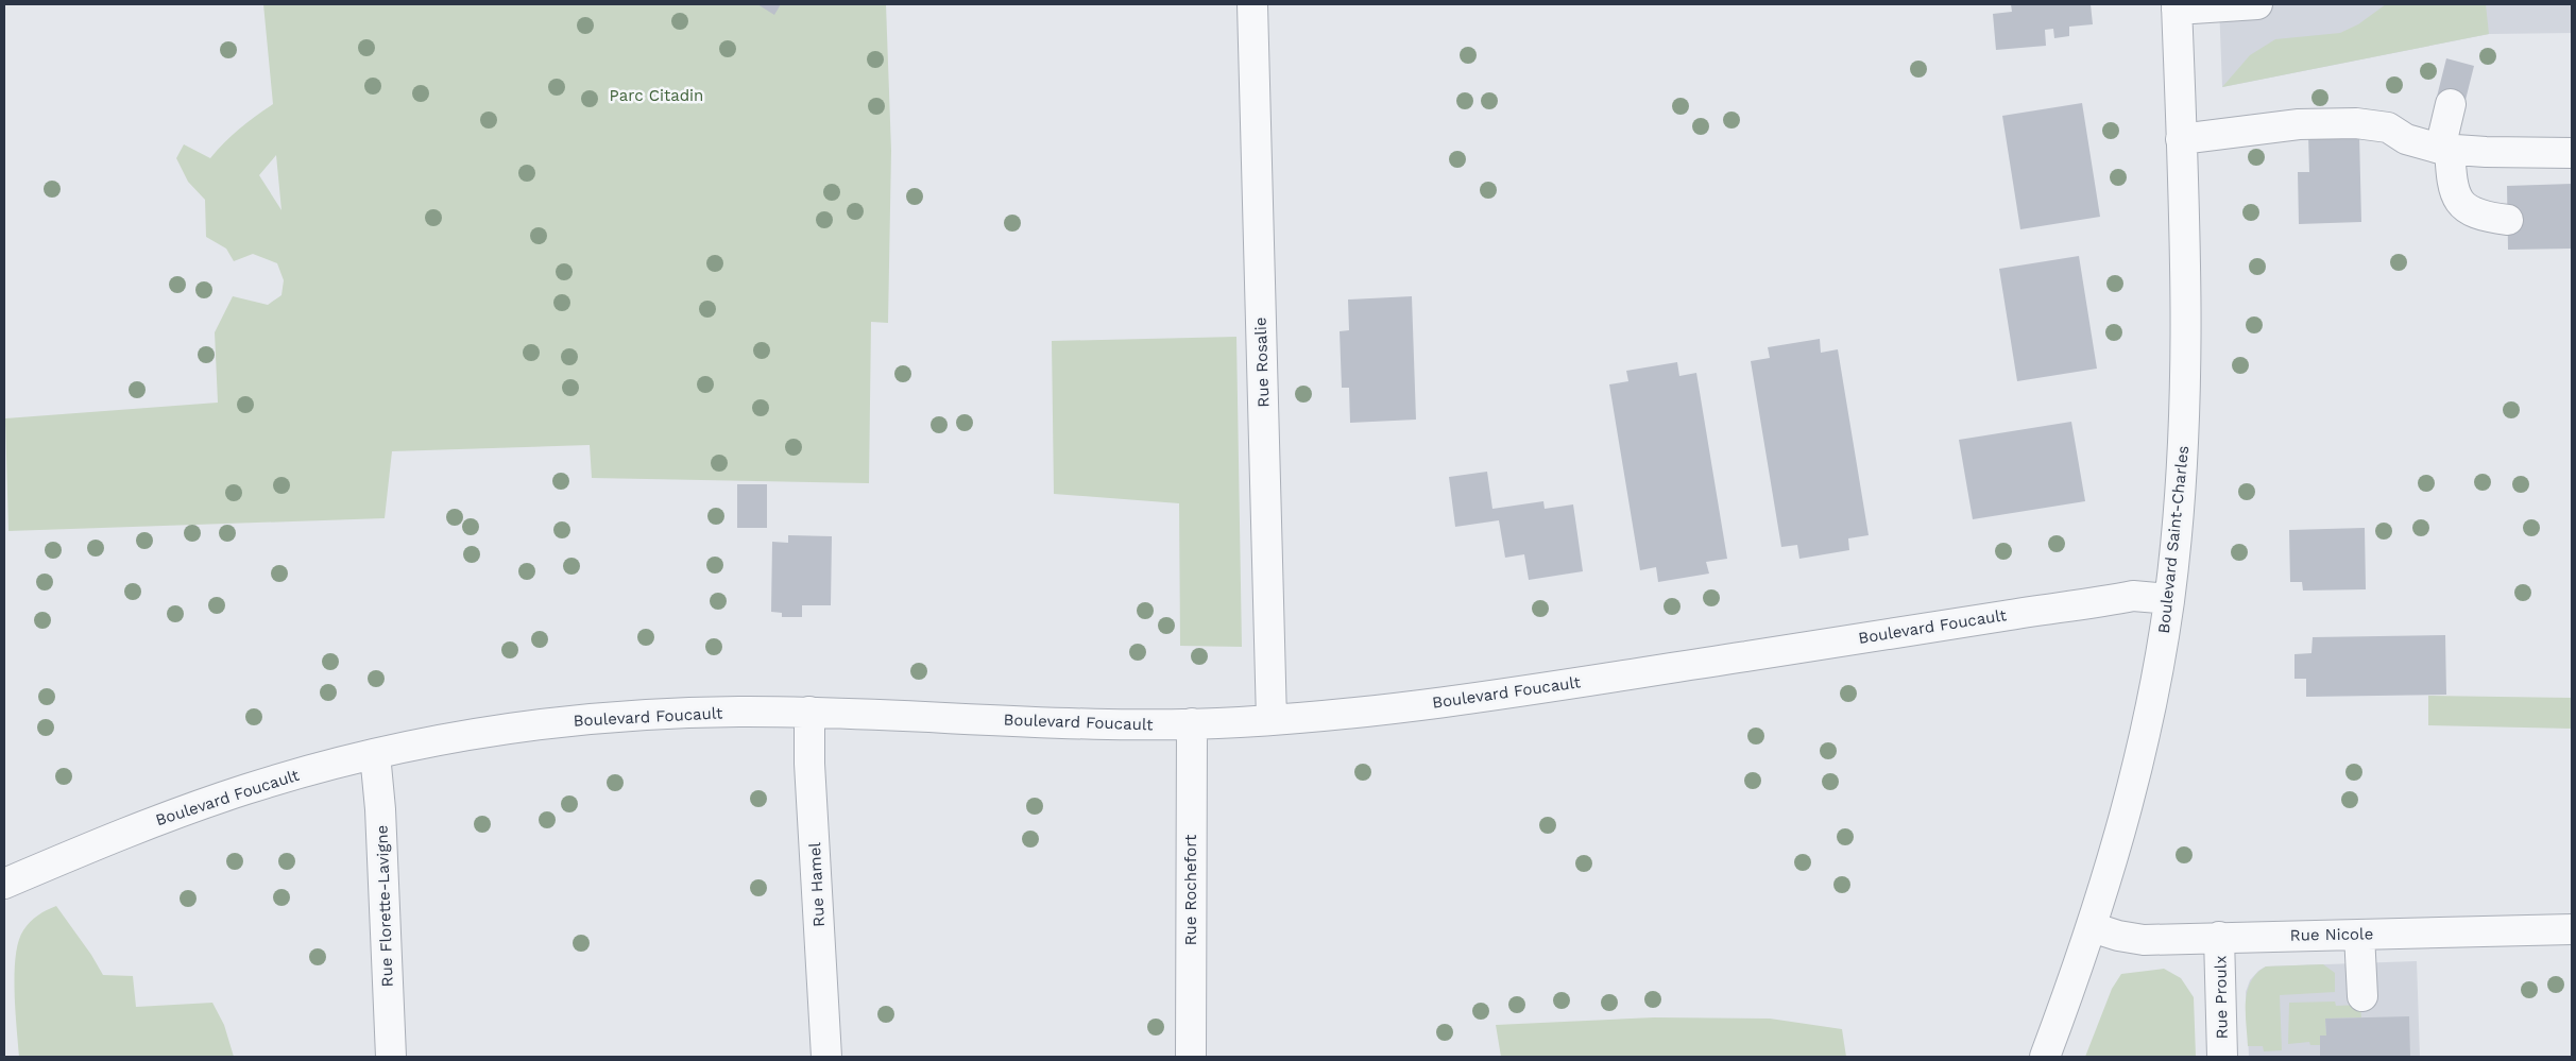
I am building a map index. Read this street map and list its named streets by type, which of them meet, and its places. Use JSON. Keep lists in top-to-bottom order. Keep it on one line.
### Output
{"streets":{"street":["Rue Rosalie","Boulevard Saint-Charles","Boulevard Foucault","Rue Hamel","Rue Rochefort","Rue Florette-Lavigne","Rue Nicole","Rue Proulx"]},"crossings":[["Rue Rosalie","Boulevard Foucault"],["Boulevard Saint-Charles","Boulevard Foucault"],["Boulevard Saint-Charles","Rue Nicole"],["Boulevard Foucault","Rue Hamel"],["Boulevard Foucault","Rue Rochefort"],["Boulevard Foucault","Rue Florette-Lavigne"],["Rue Nicole","Rue Proulx"]],"parks":["Parc Citadin"]}
